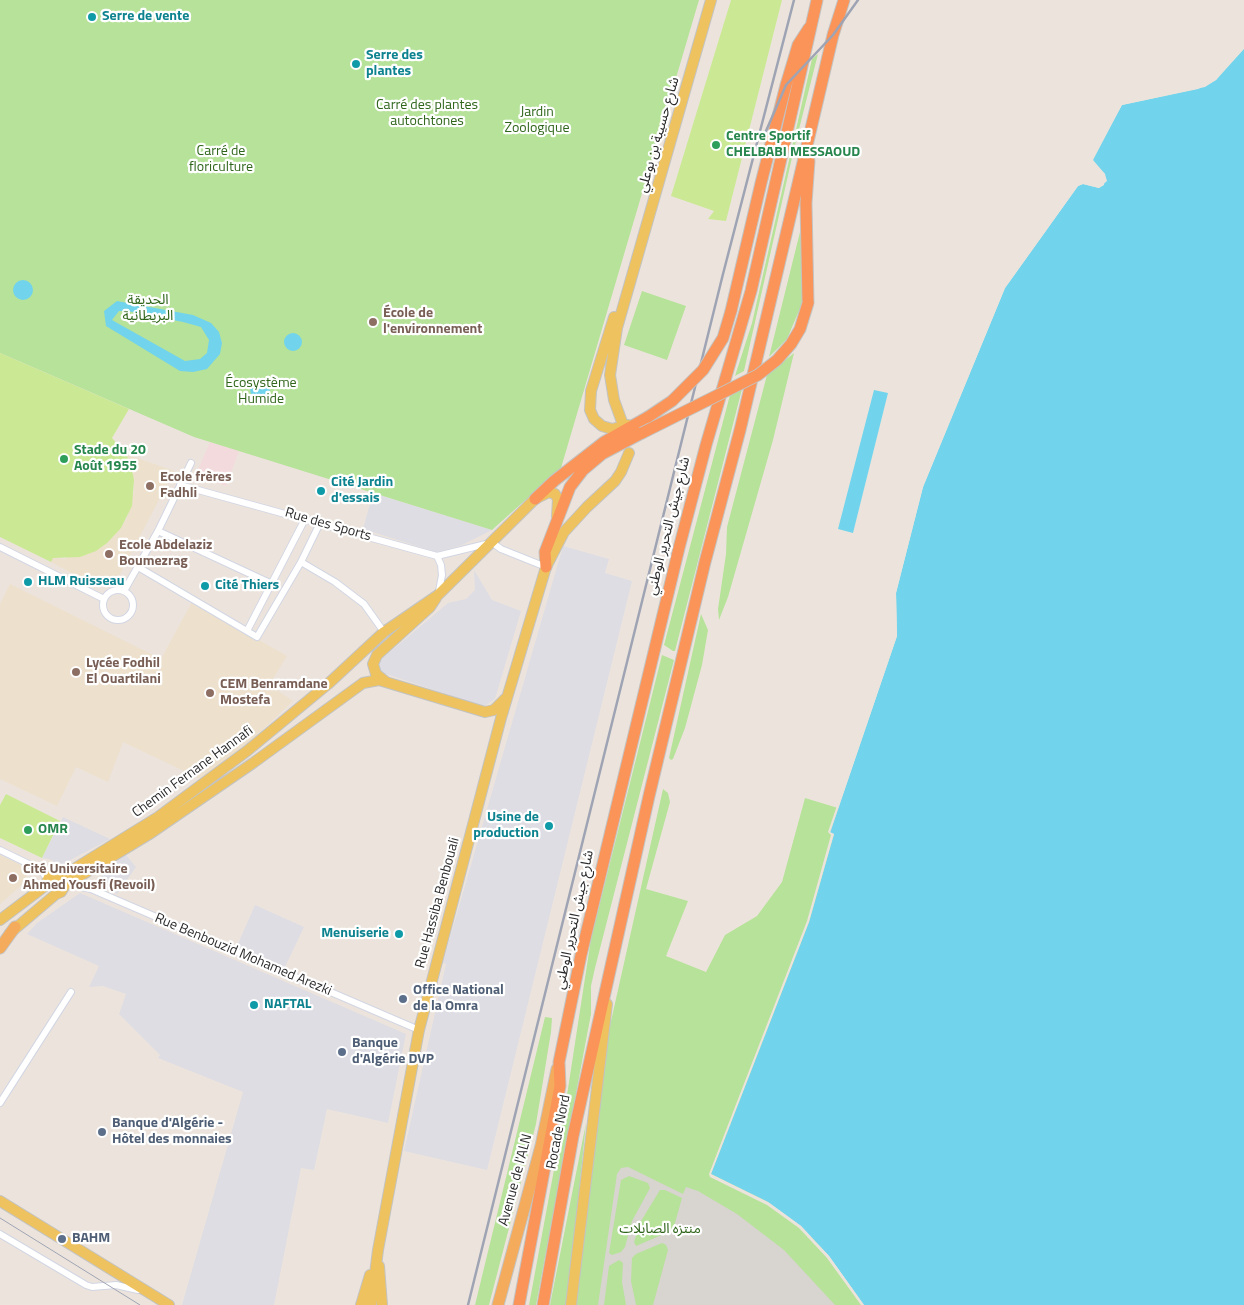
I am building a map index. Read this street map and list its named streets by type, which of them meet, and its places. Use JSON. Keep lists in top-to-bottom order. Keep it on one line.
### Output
{"streets":{"highway":["شارع جيش التحرير الوطني","Rocade Nord","Avenue de l'ALN"],"main road":["شارع حسيبة بن بوعلي","Chemin Fernane Hannafi","Rue Hassiba Benbouali"],"street":["Rue des Sports","Rue Benbouzid Mohamed Arezki"]},"crossings":[["شارع جيش التحرير الوطني","Rocade Nord"],["شارع جيش التحرير الوطني","Avenue de l'ALN"],["Chemin Fernane Hannafi","Rue Hassiba Benbouali"],["Chemin Fernane Hannafi","Rue Benbouzid Mohamed Arezki"],["Rue Hassiba Benbouali","Rue Benbouzid Mohamed Arezki"],["Rocade Nord","Avenue de l'ALN"]],"parks":["Carré des plantes autochtones","Jardin Zoologique","Carré de floriculture","الحديقة البريطانية","Écosystème Humide","منتزه الصابلات"],"places":["Serre de vente","Serre des plantes","Centre Sportif CHELBABI MESSAOUD","École de l'environnement","Stade du 20 Août 1955","Ecole frères Fadhli","Cité Jardin d'essais","Ecole Abdelaziz Boumezrag","HLM Ruisseau","Cité Thiers","Lycée Fodhil El Ouartilani","CEM Benramdane Mostefa","Usine de production","OMR","Cité Universitaire Ahmed Yousfi (Revoil)","Menuiserie","Office National de la Omra","NAFTAL","Banque d'Algérie DVP","Banque d'Algérie - Hôtel des monnaies","BAHM"]}
